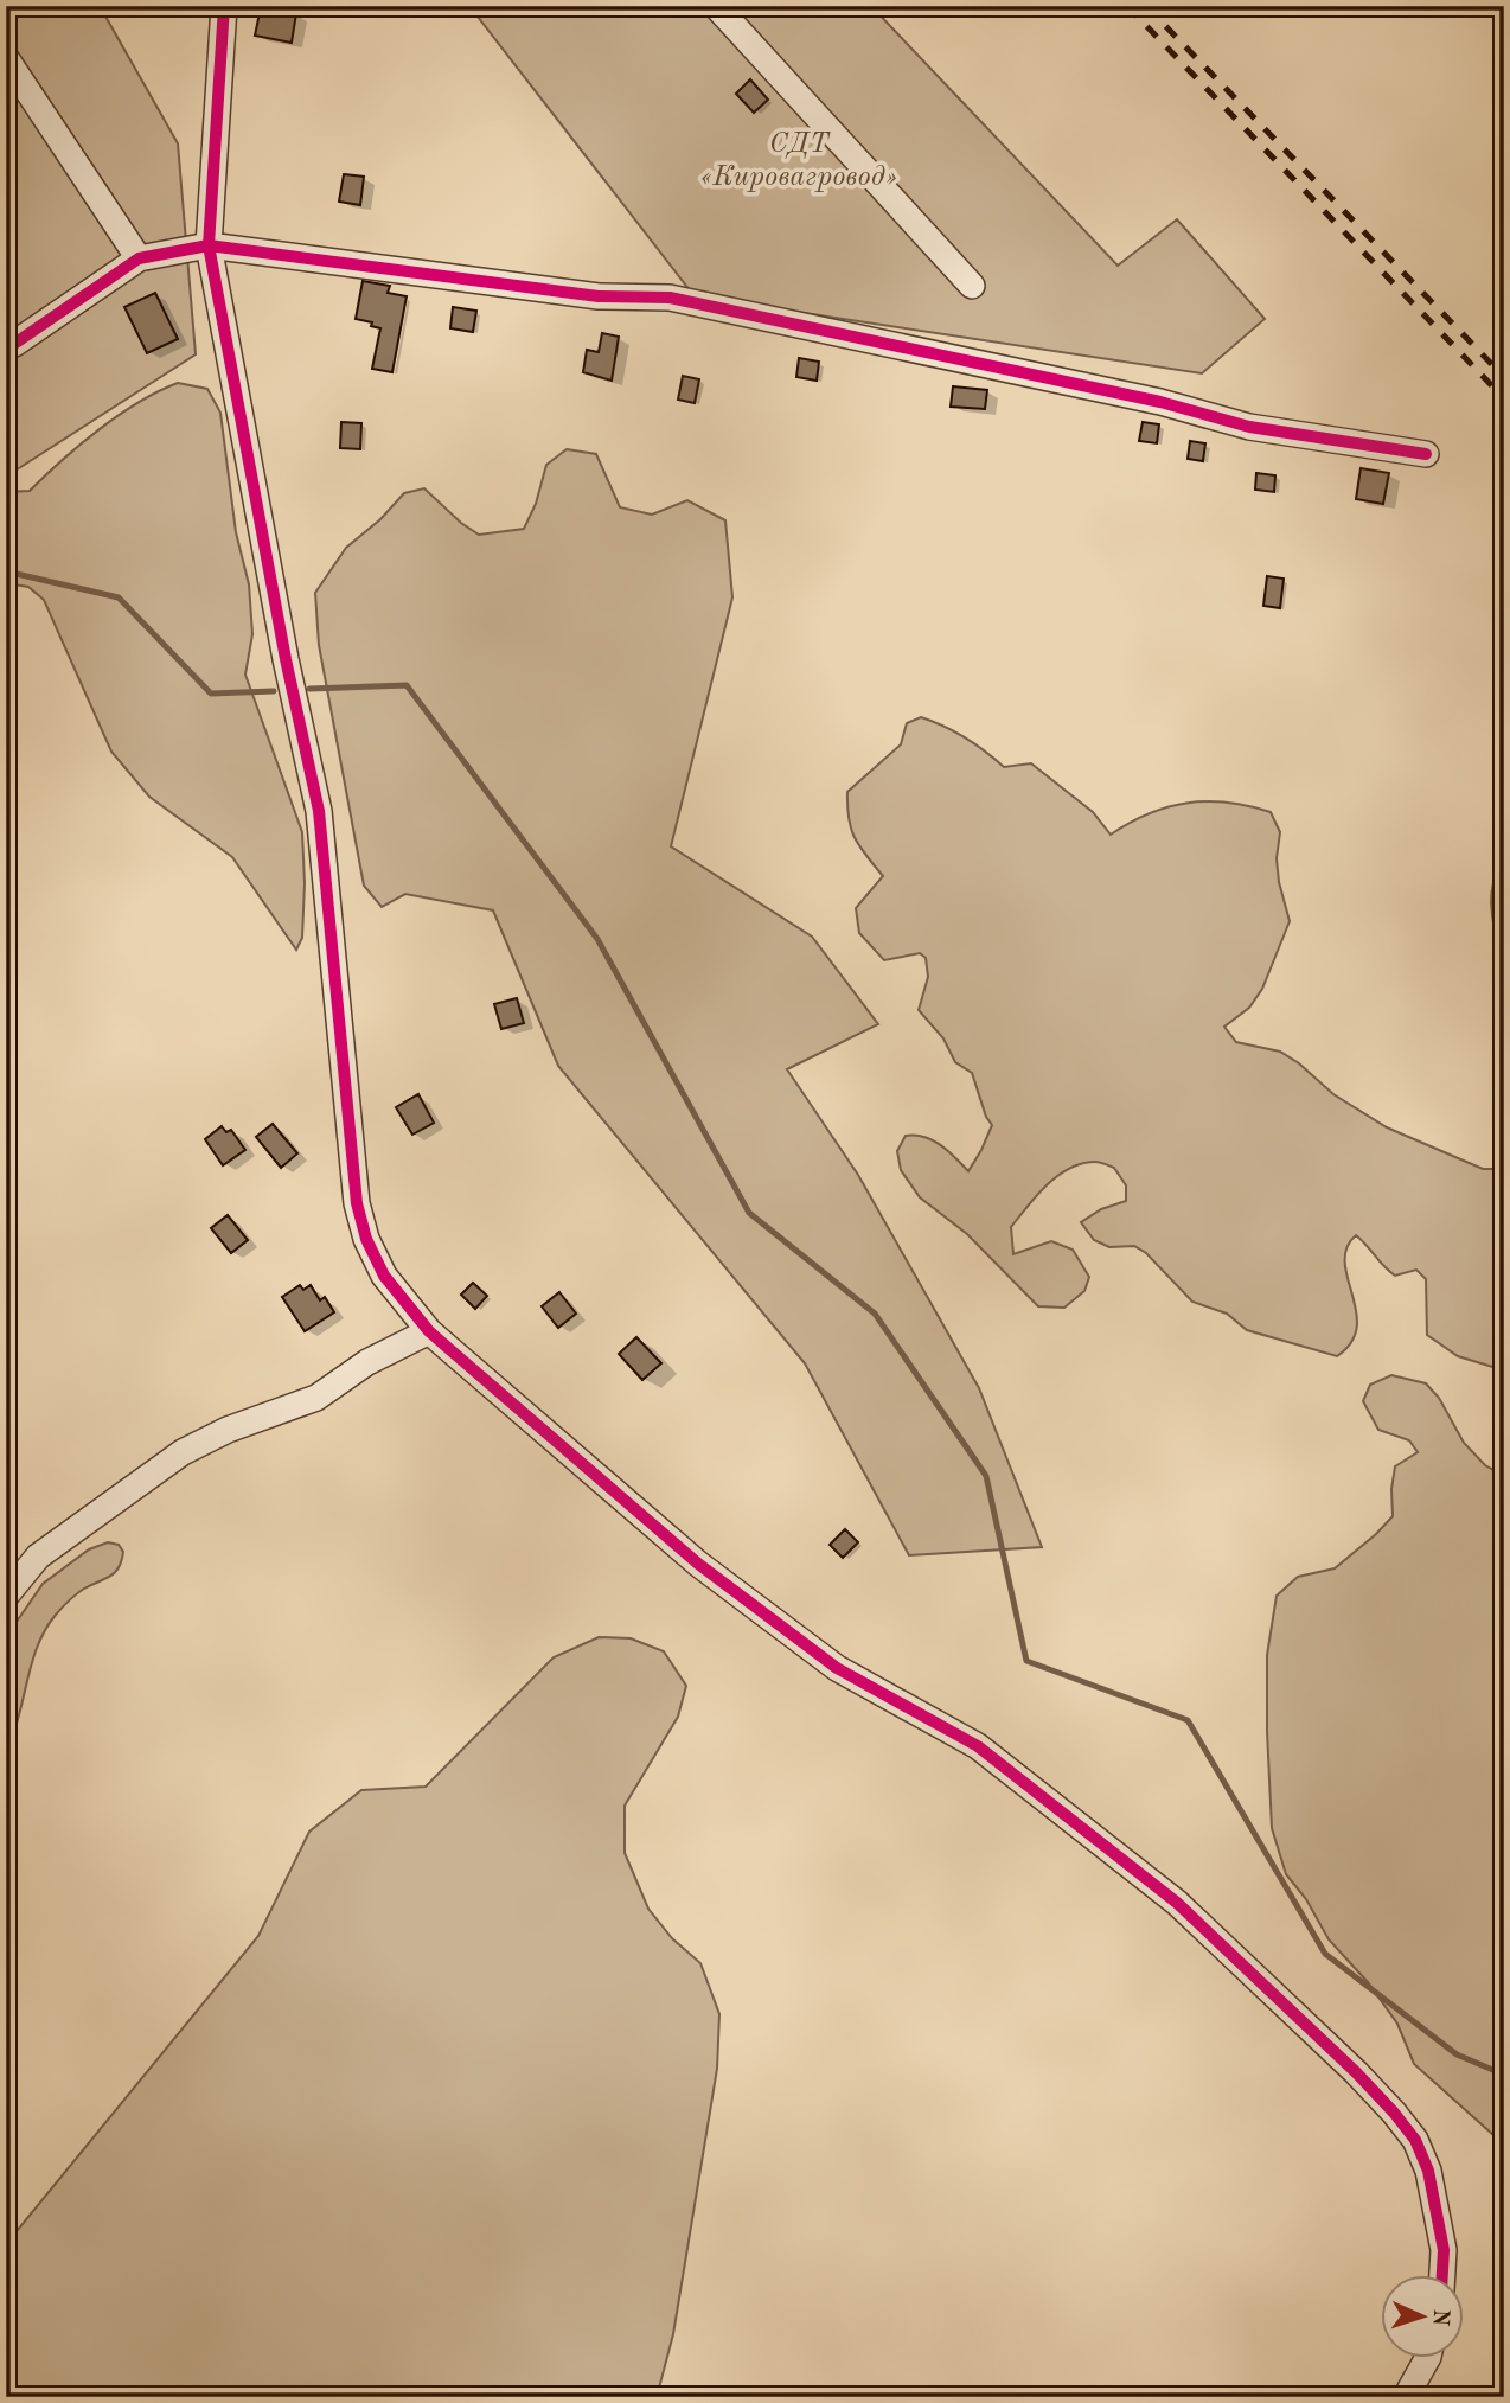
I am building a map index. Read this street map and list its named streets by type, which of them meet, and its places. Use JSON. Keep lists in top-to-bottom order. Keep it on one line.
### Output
{"parks":["СДТ «Кировагровод»"],"north":"right"}
